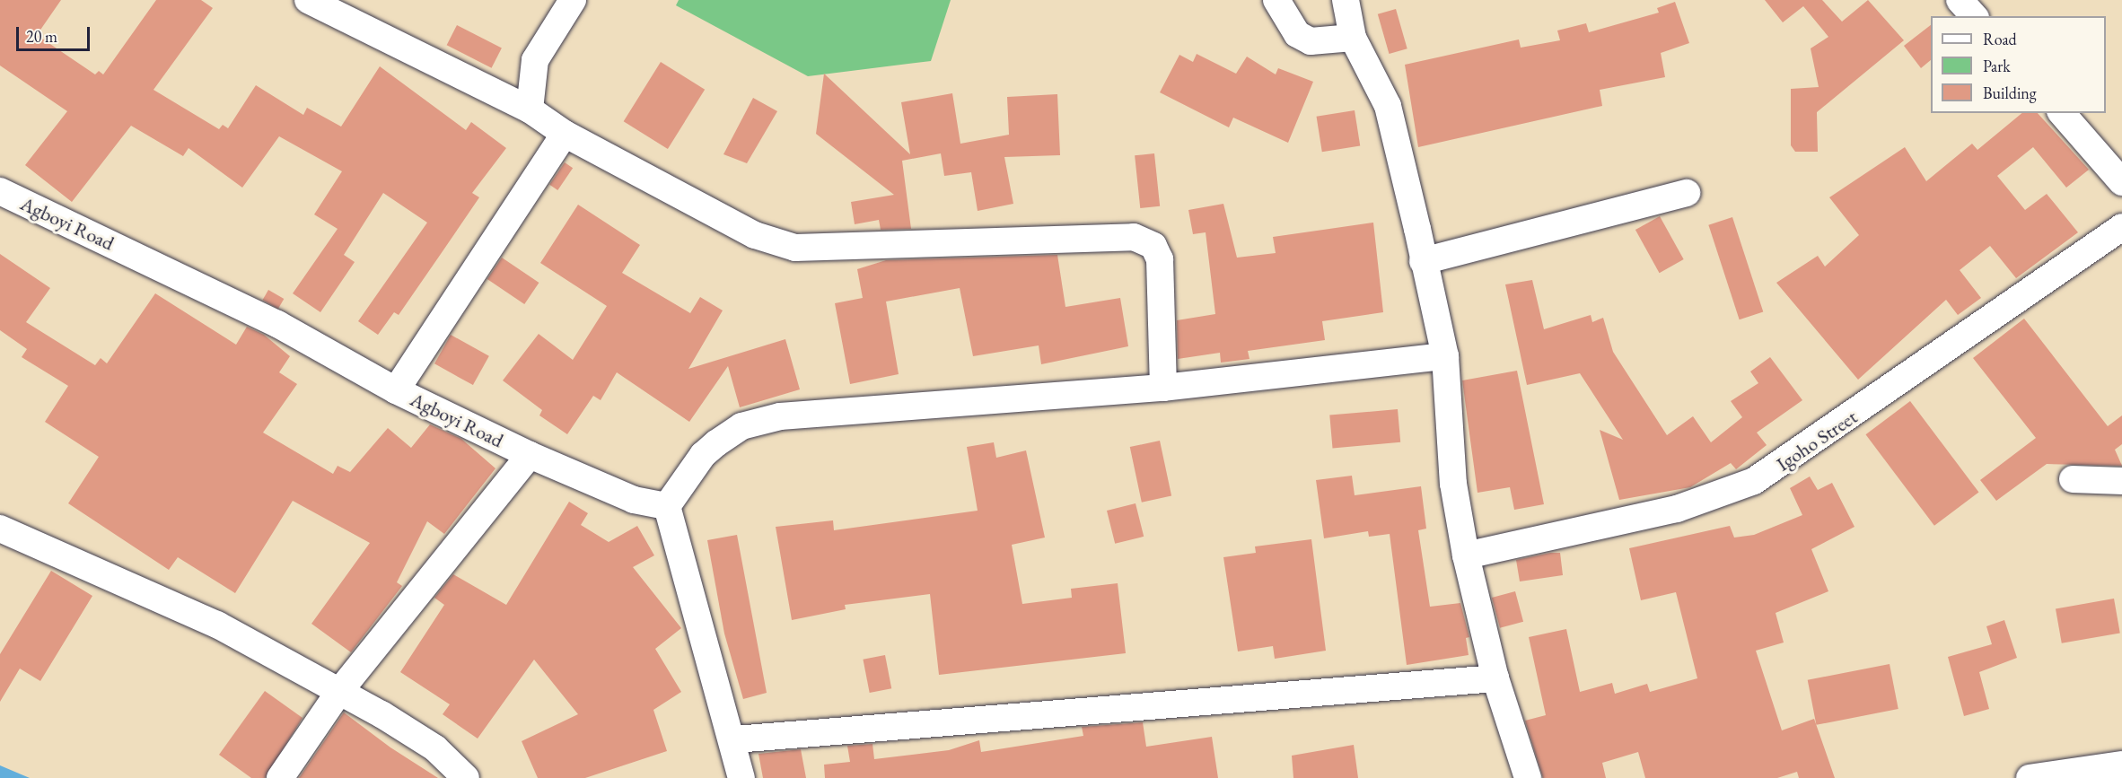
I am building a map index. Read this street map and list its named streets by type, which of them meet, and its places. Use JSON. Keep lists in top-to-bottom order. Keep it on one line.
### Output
{"streets":{"street":["Agboyi Road","Igoho Street"]},"legend":["Road","Park","Building"],"scale_bar":"20 m"}
